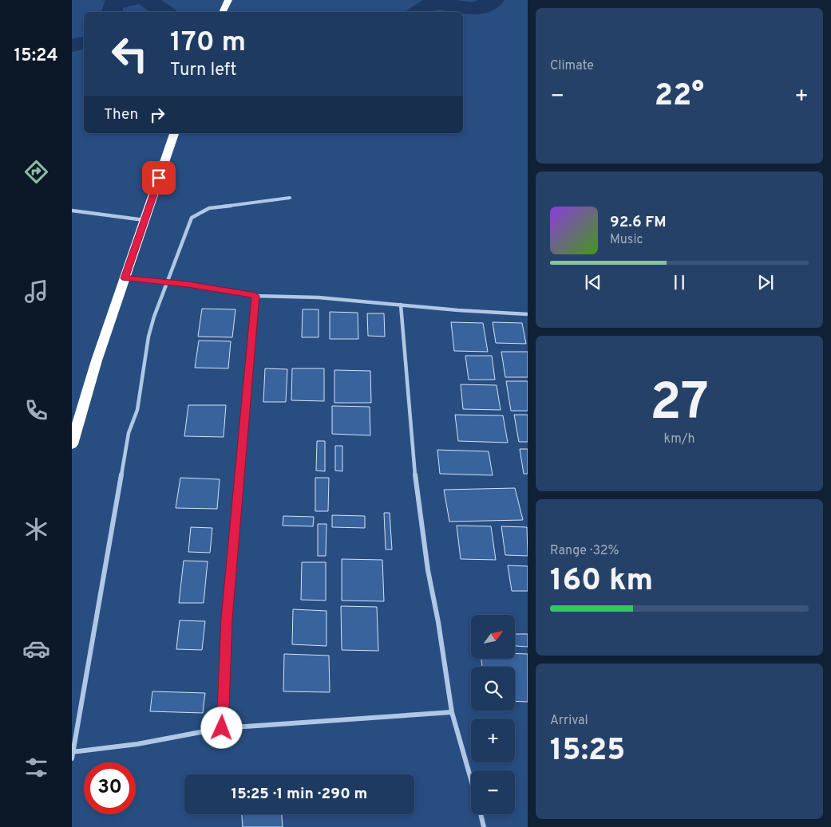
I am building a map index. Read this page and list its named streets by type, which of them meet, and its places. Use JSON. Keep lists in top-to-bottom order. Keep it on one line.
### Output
{"north":"top right","page":{"tabs":"15:24","tile":["Climate",["27","km/h"],["Range · 32%","160 km"],["Arrival","15:25"]],"turn":["170 m","Turn left"],"heat":["−","22°","+"],"then":"Then","song":["92.6 FM","Music"],"map_buttons":["+","−"],"limit":"30","trip":"15:25 · 1 min · 290 m"}}
